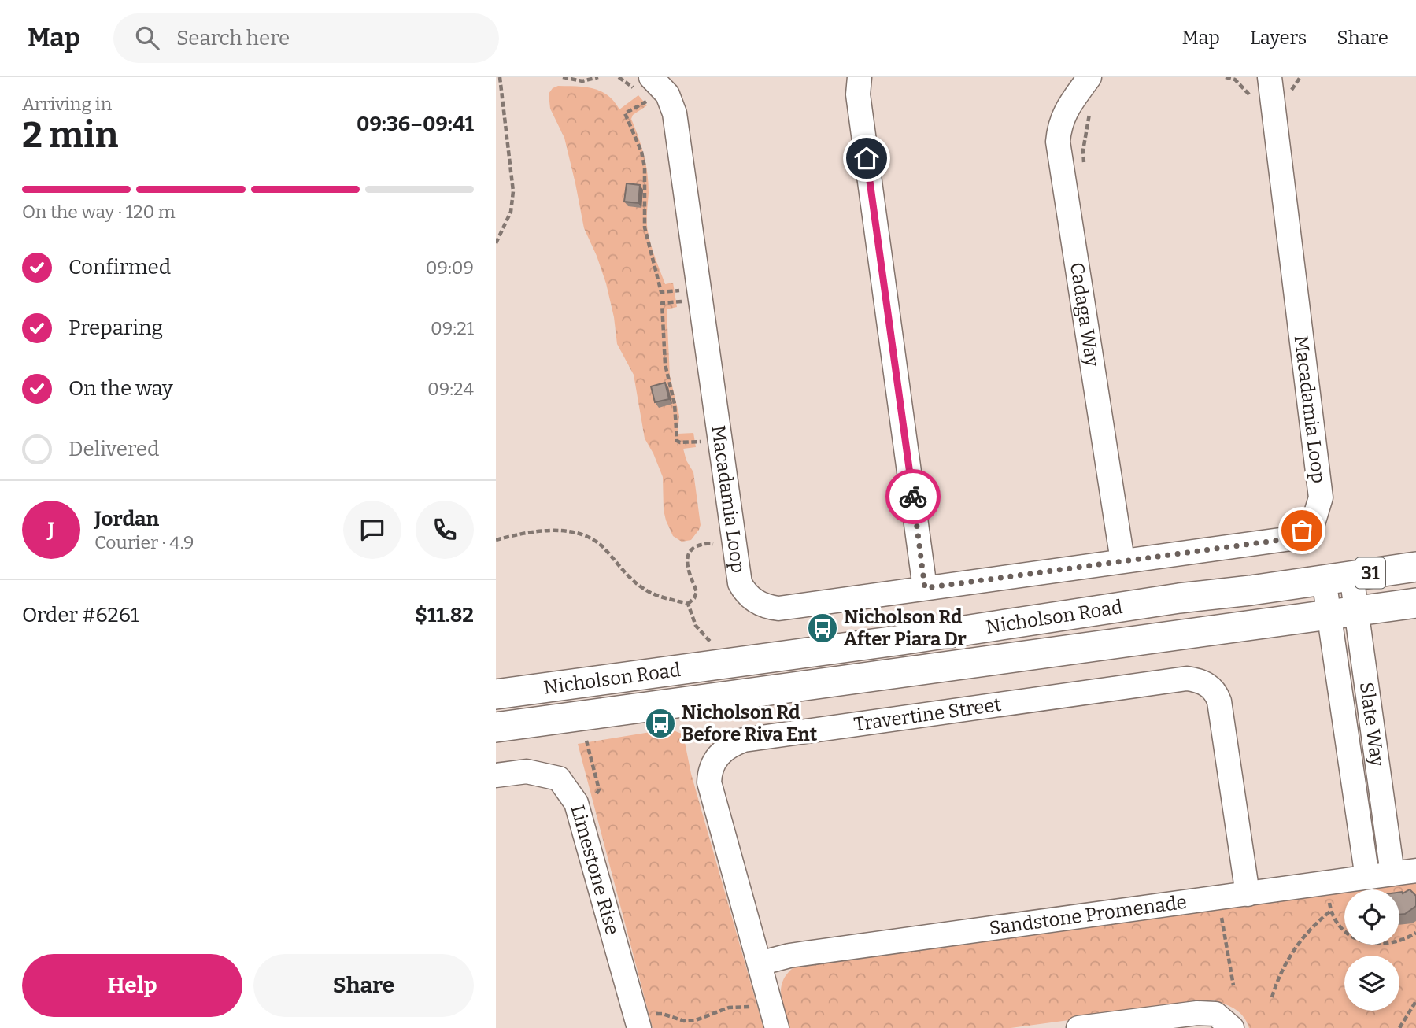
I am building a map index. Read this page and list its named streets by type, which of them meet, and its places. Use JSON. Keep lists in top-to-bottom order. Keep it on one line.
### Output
{"streets":{"main road":["31","Nicholson Road"],"street":["Cadaga Way","Macadamia Loop","Travertine Street","Slate Way","Limestone Rise","Sandstone Promenade"]},"crossings":[["Cadaga Way","Macadamia Loop"],["Nicholson Road","Slate Way"],["Travertine Street","Sandstone Promenade"],["Slate Way","Sandstone Promenade"]],"places":{"bus stop":["Nicholson Rd After Piara Dr","Nicholson Rd Before Riva Ent"]},"page":{"header":"Map","search":"Search here","nav":["Map","Layers","Share"],"heading":["2 min","Arriving in","09:36–09:41"],"panel":["Jordan","Courier · 4.9","Order #6261","$11.82"],"bar":"On the way · 120 m","list":[["Confirmed","09:09"],["Preparing","09:21"],["On the way","09:24"],"Delivered"],"round":"J","buttons":["Help","Share"]}}
